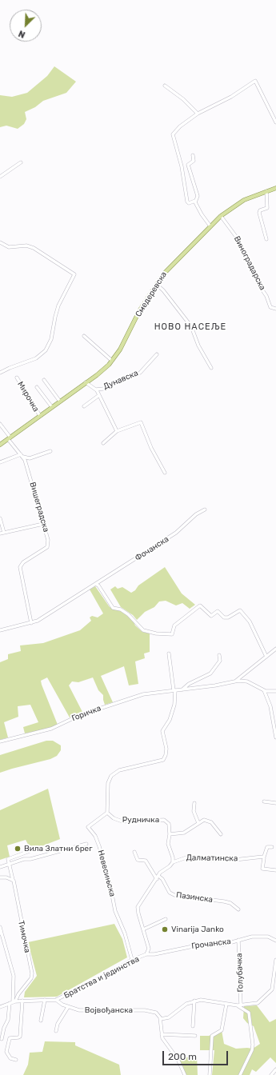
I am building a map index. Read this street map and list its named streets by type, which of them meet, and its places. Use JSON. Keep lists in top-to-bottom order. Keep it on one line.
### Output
{"streets":{"main road":["Смедеревска"],"street":["Виноградарска","Дунавска","Мирочка","Вишеградска","Фочанска","Горичка","Рудничка","Далматинска","Невесињска","Пазинска","Тимочка","Грочанска","Голубачка","Братства и јединства","Војвођанска"]},"crossings":[["Виноградарска","Смедеревска"],["Смедеревска","Дунавска"],["Смедеревска","Мирочка"],["Смедеревска","Вишеградска"],["Вишеградска","Фочанска"],["Рудничка","Далматинска"],["Рудничка","Невесињска"],["Невесињска","Братства и јединства"],["Тимочка","Братства и јединства"],["Грочанска","Голубачка"],["Грочанска","Братства и јединства"],["Братства и јединства","Војвођанска"]],"districts":["НОВО НАСЕЉЕ"],"places":["Вила Златни брег","Vinarija Janko"],"scale_bar":"200 m","north":"bottom left"}
